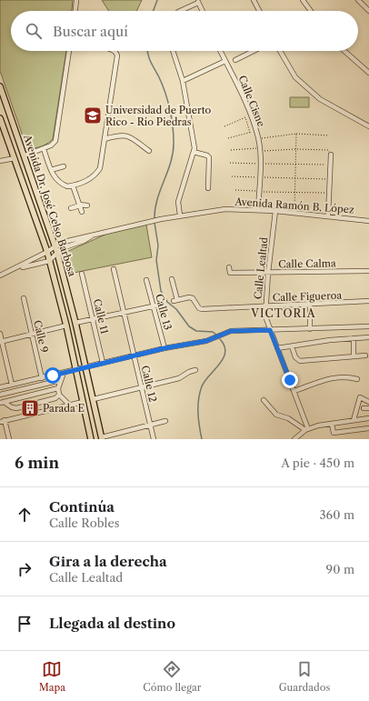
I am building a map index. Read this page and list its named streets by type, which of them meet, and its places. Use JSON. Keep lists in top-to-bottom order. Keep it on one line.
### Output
{"streets":{"main road":["Avenida Dr. José Celso Barbosa"],"street":["Calle Cisne","Avenida Ramón B. López","Calle Calma","Calle Lealtad","Calle Figueroa","Calle 13","Calle 11","Calle 9","Calle 12"]},"crossings":[["Calle Cisne","Avenida Ramón B. López"],["Avenida Dr. José Celso Barbosa","Avenida Ramón B. López"],["Avenida Ramón B. López","Calle Lealtad"],["Calle Calma","Calle Lealtad"],["Calle Lealtad","Calle Figueroa"]],"districts":["VICTORIA"],"places":{"school or university":["Universidad de Puerto Rico - Río Piedras"],"building":["Parada E"]},"page":{"search":"Buscar aquí","heading":["6 min","A pie · 450 m"],"list":[["Continúa","Calle Robles","360 m"],["Gira a la derecha","Calle Lealtad","90 m"],"Llegada al destino"],"nav":["Mapa","Cómo llegar","Guardados"]}}
